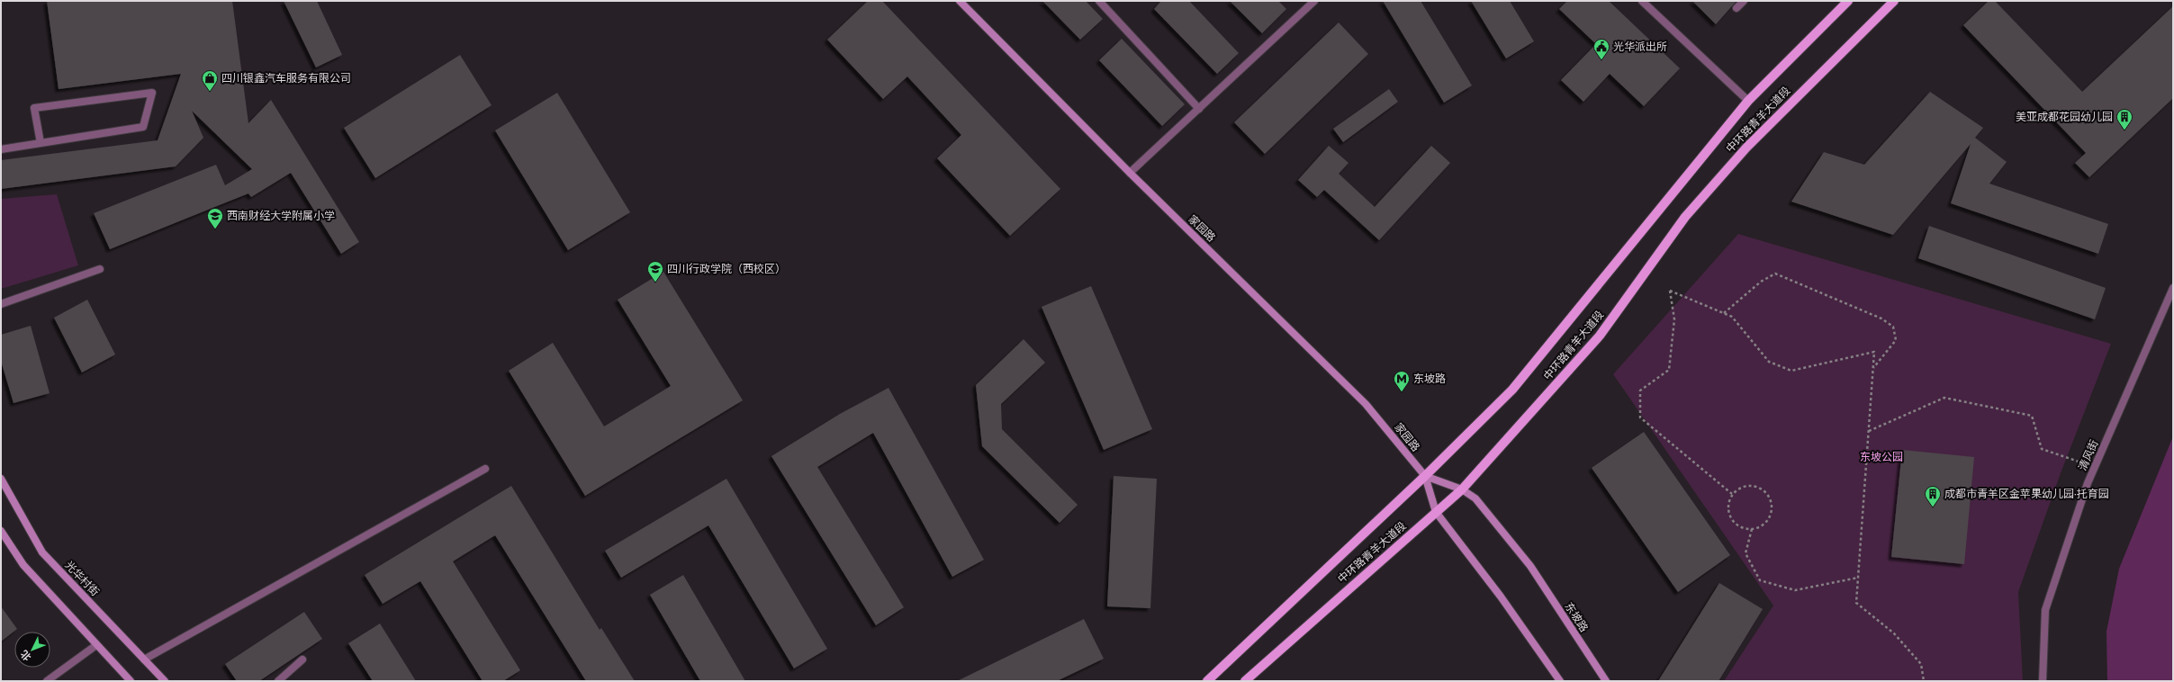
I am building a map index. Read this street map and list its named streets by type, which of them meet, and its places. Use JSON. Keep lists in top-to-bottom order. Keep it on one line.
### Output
{"streets":{"main road":["中环路青羊大道段","家园路","光华村街","东坡路"],"street":["清风街"]},"crossings":[["中环路青羊大道段","家园路"],["中环路青羊大道段","东坡路"],["家园路","东坡路"]],"parks":["东坡公园"],"places":{"public building":["光华派出所"],"shop":["四川银鑫汽车服务有限公司"],"building":["美亚成都花园幼儿园","成都市青羊区金苹果幼儿园·托育园"],"school or university":["西南财经大学附属小学","四川行政学院（西校区）"],"metro station":["东坡路"]},"north":"bottom left"}
